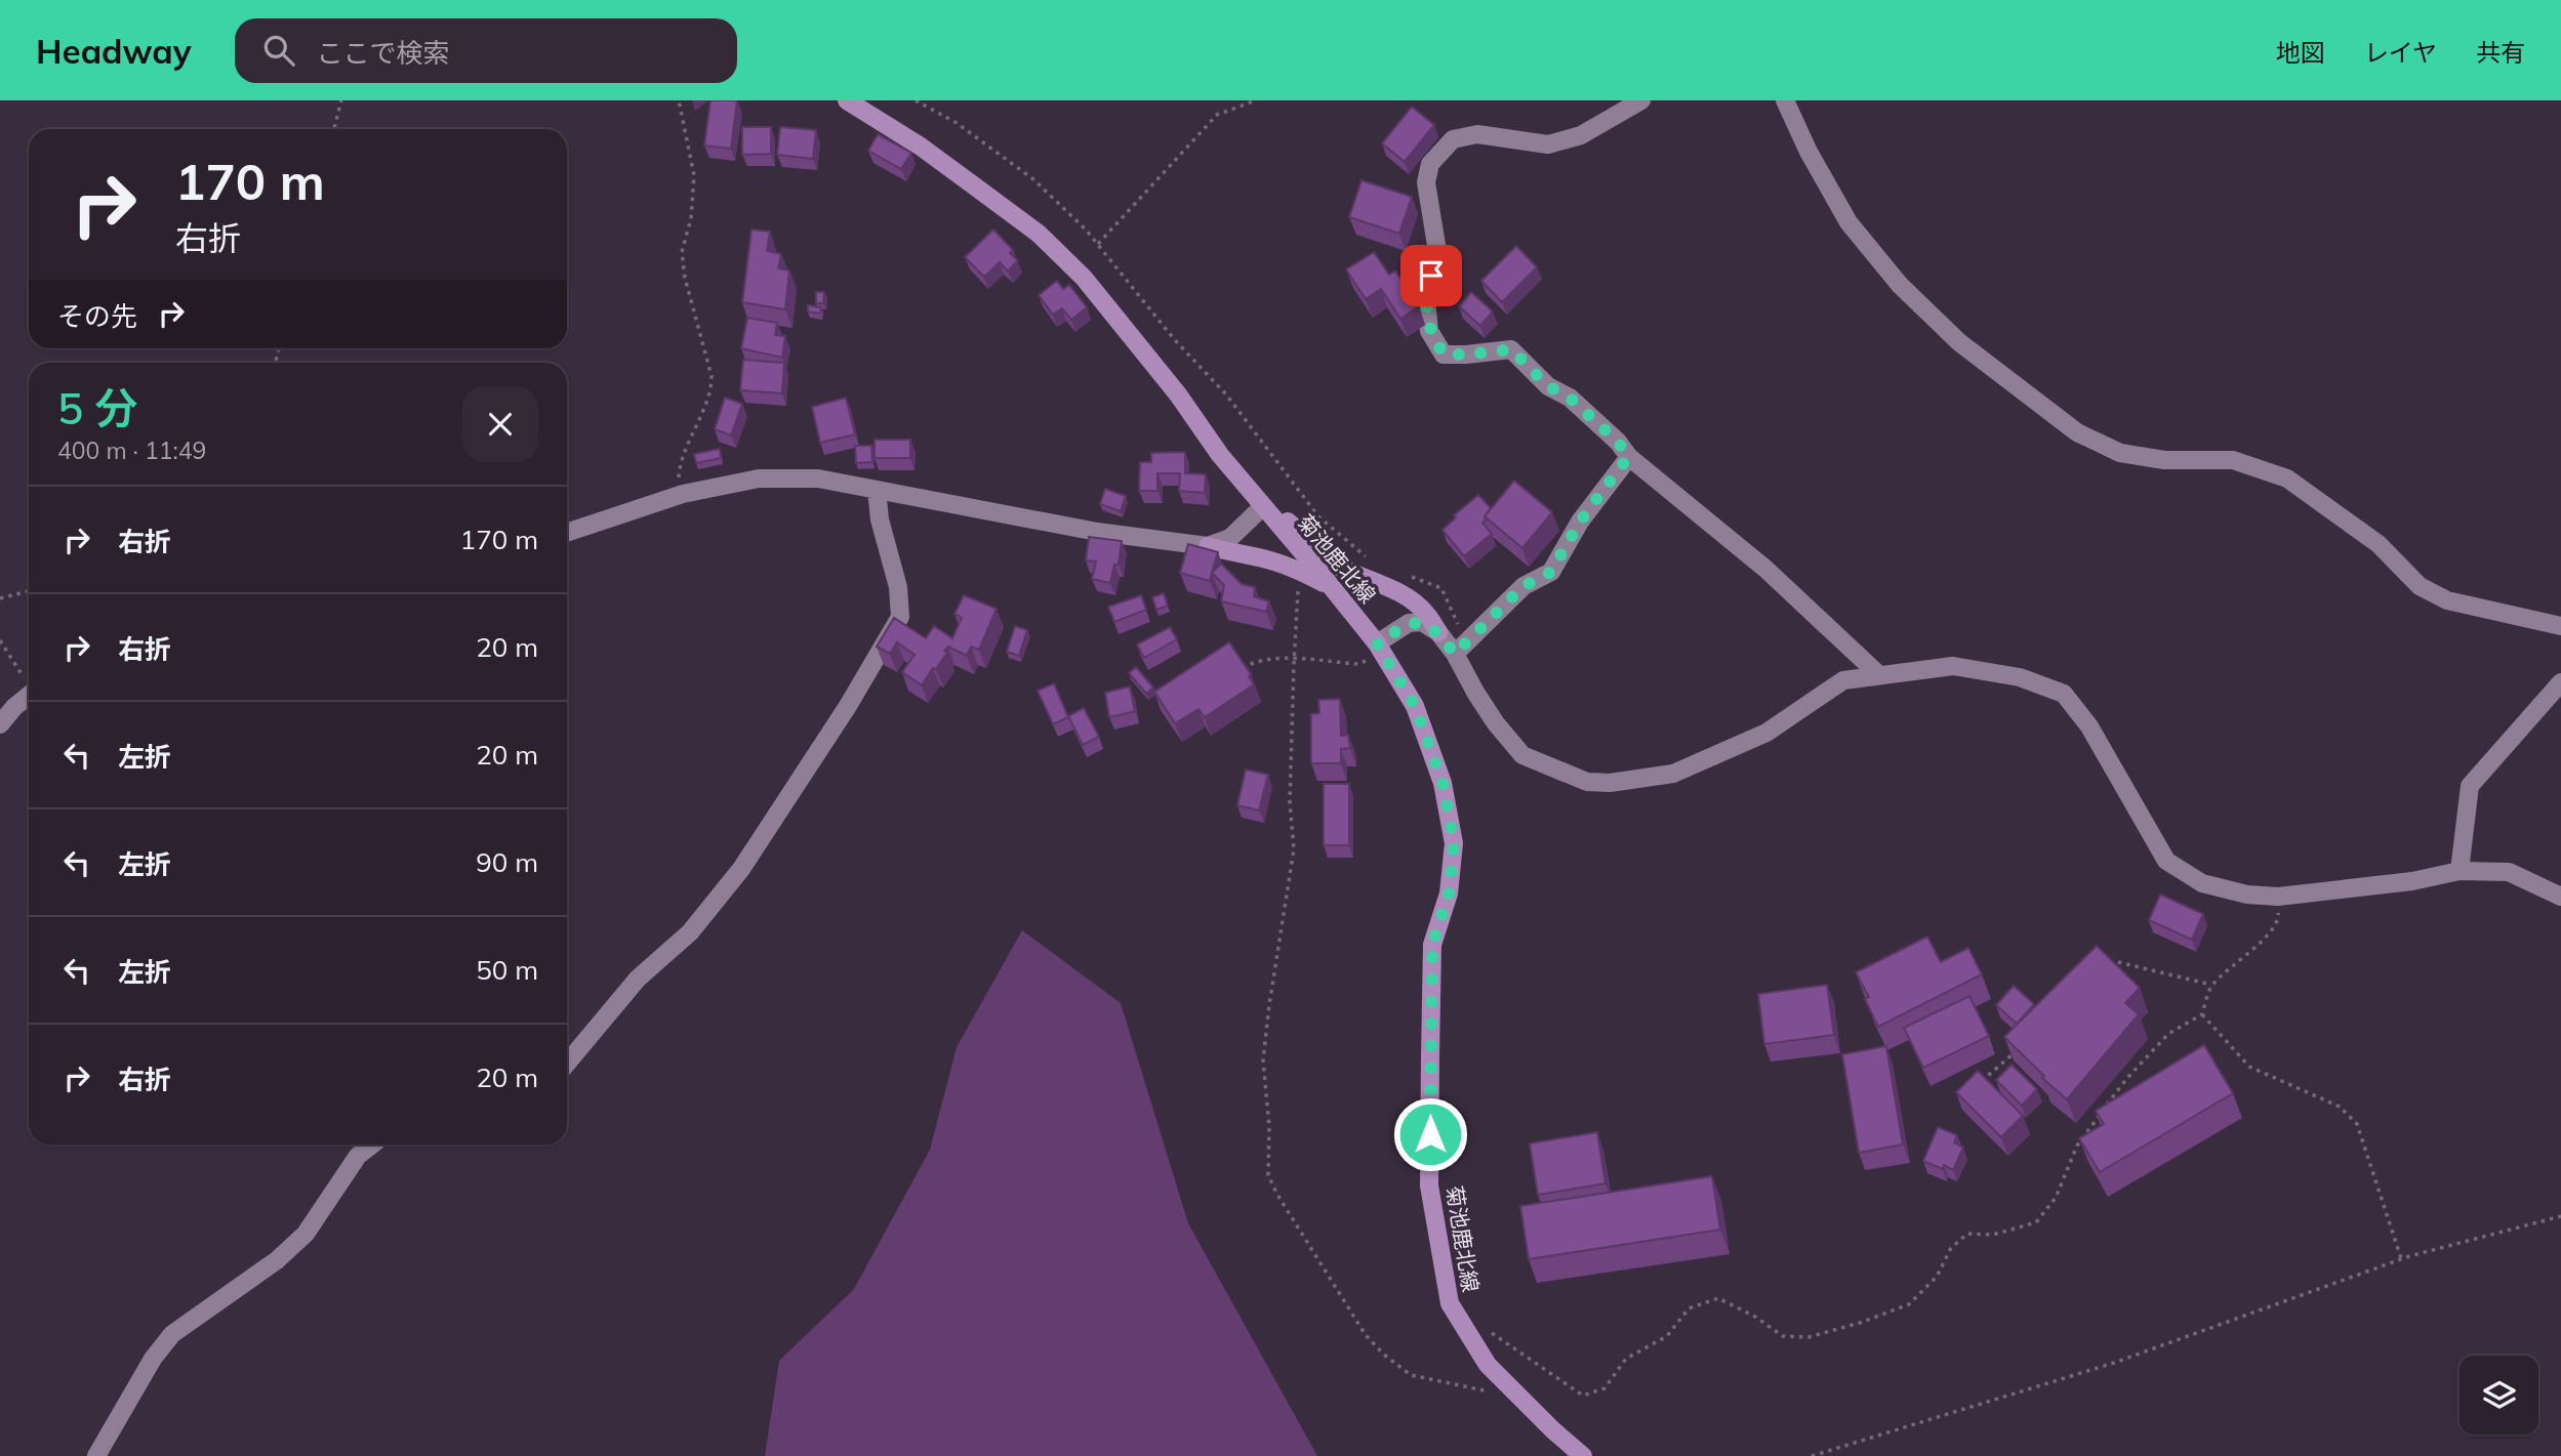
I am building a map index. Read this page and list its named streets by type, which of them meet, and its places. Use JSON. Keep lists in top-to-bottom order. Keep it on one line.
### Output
{"streets":{"main road":["菊池鹿北線"]},"page":{"header":"Headway","search":"ここで検索","nav":["地図","レイヤ","共有"],"turn":["170 m","右折"],"then":"その先","heading":["5 分","400 m · 11:49"],"list":[{"name":"右折","value":"170 m"},{"name":"右折","value":"20 m"},{"name":"左折","value":"20 m"},{"name":"左折","value":"90 m"},{"name":"左折","value":"50 m"},{"name":"右折","value":"20 m"}]}}
